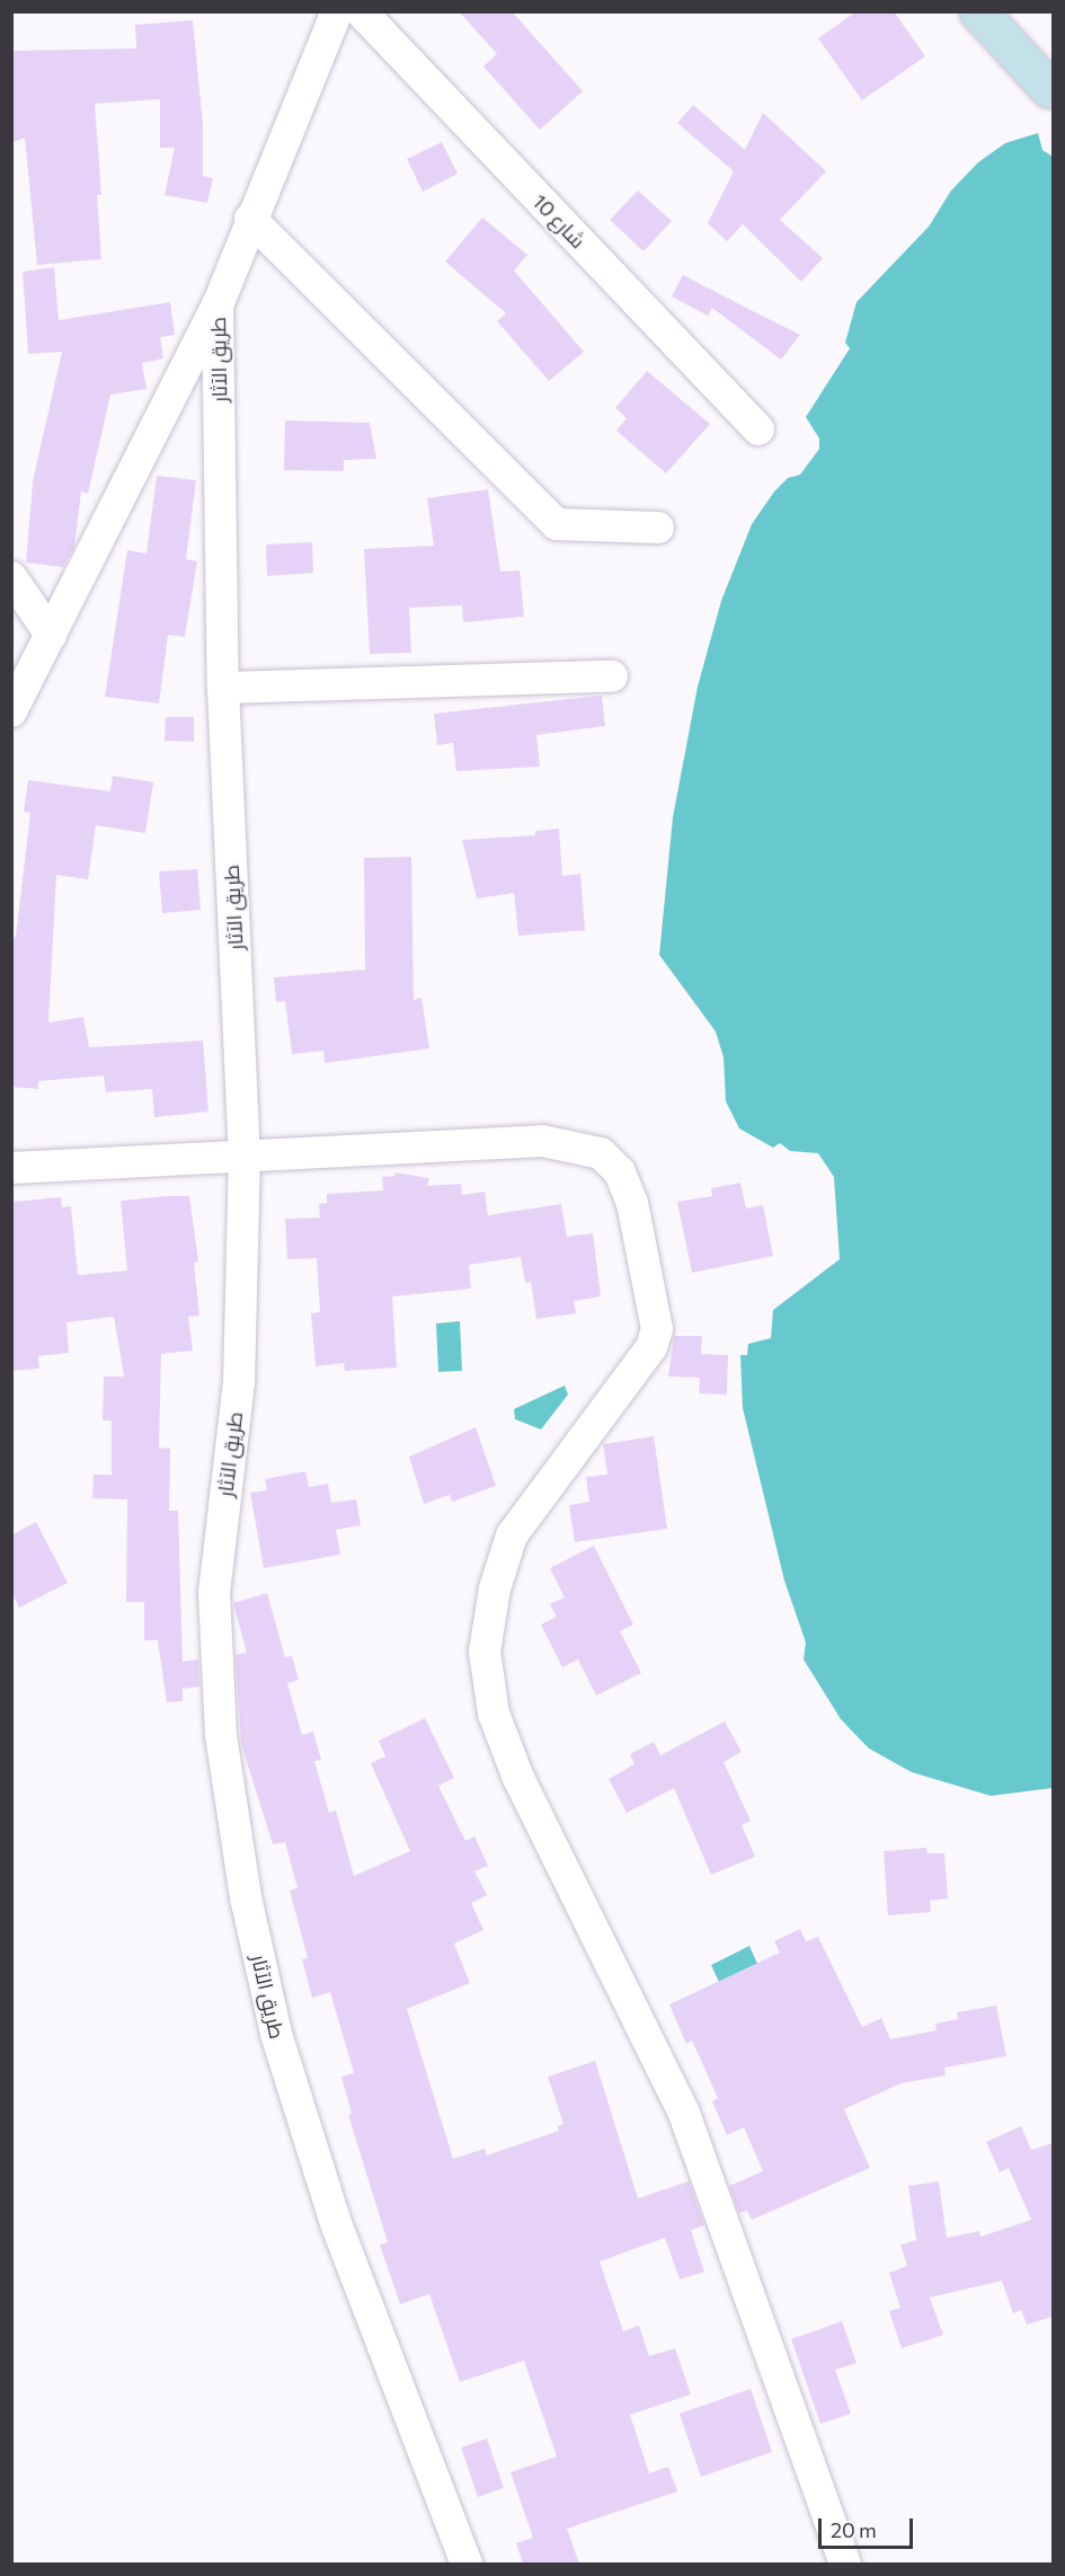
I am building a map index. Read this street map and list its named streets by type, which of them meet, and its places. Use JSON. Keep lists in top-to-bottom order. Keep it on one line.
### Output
{"streets":{"street":["شارع 10","طريق الآثار"]},"scale_bar":"20 m"}
